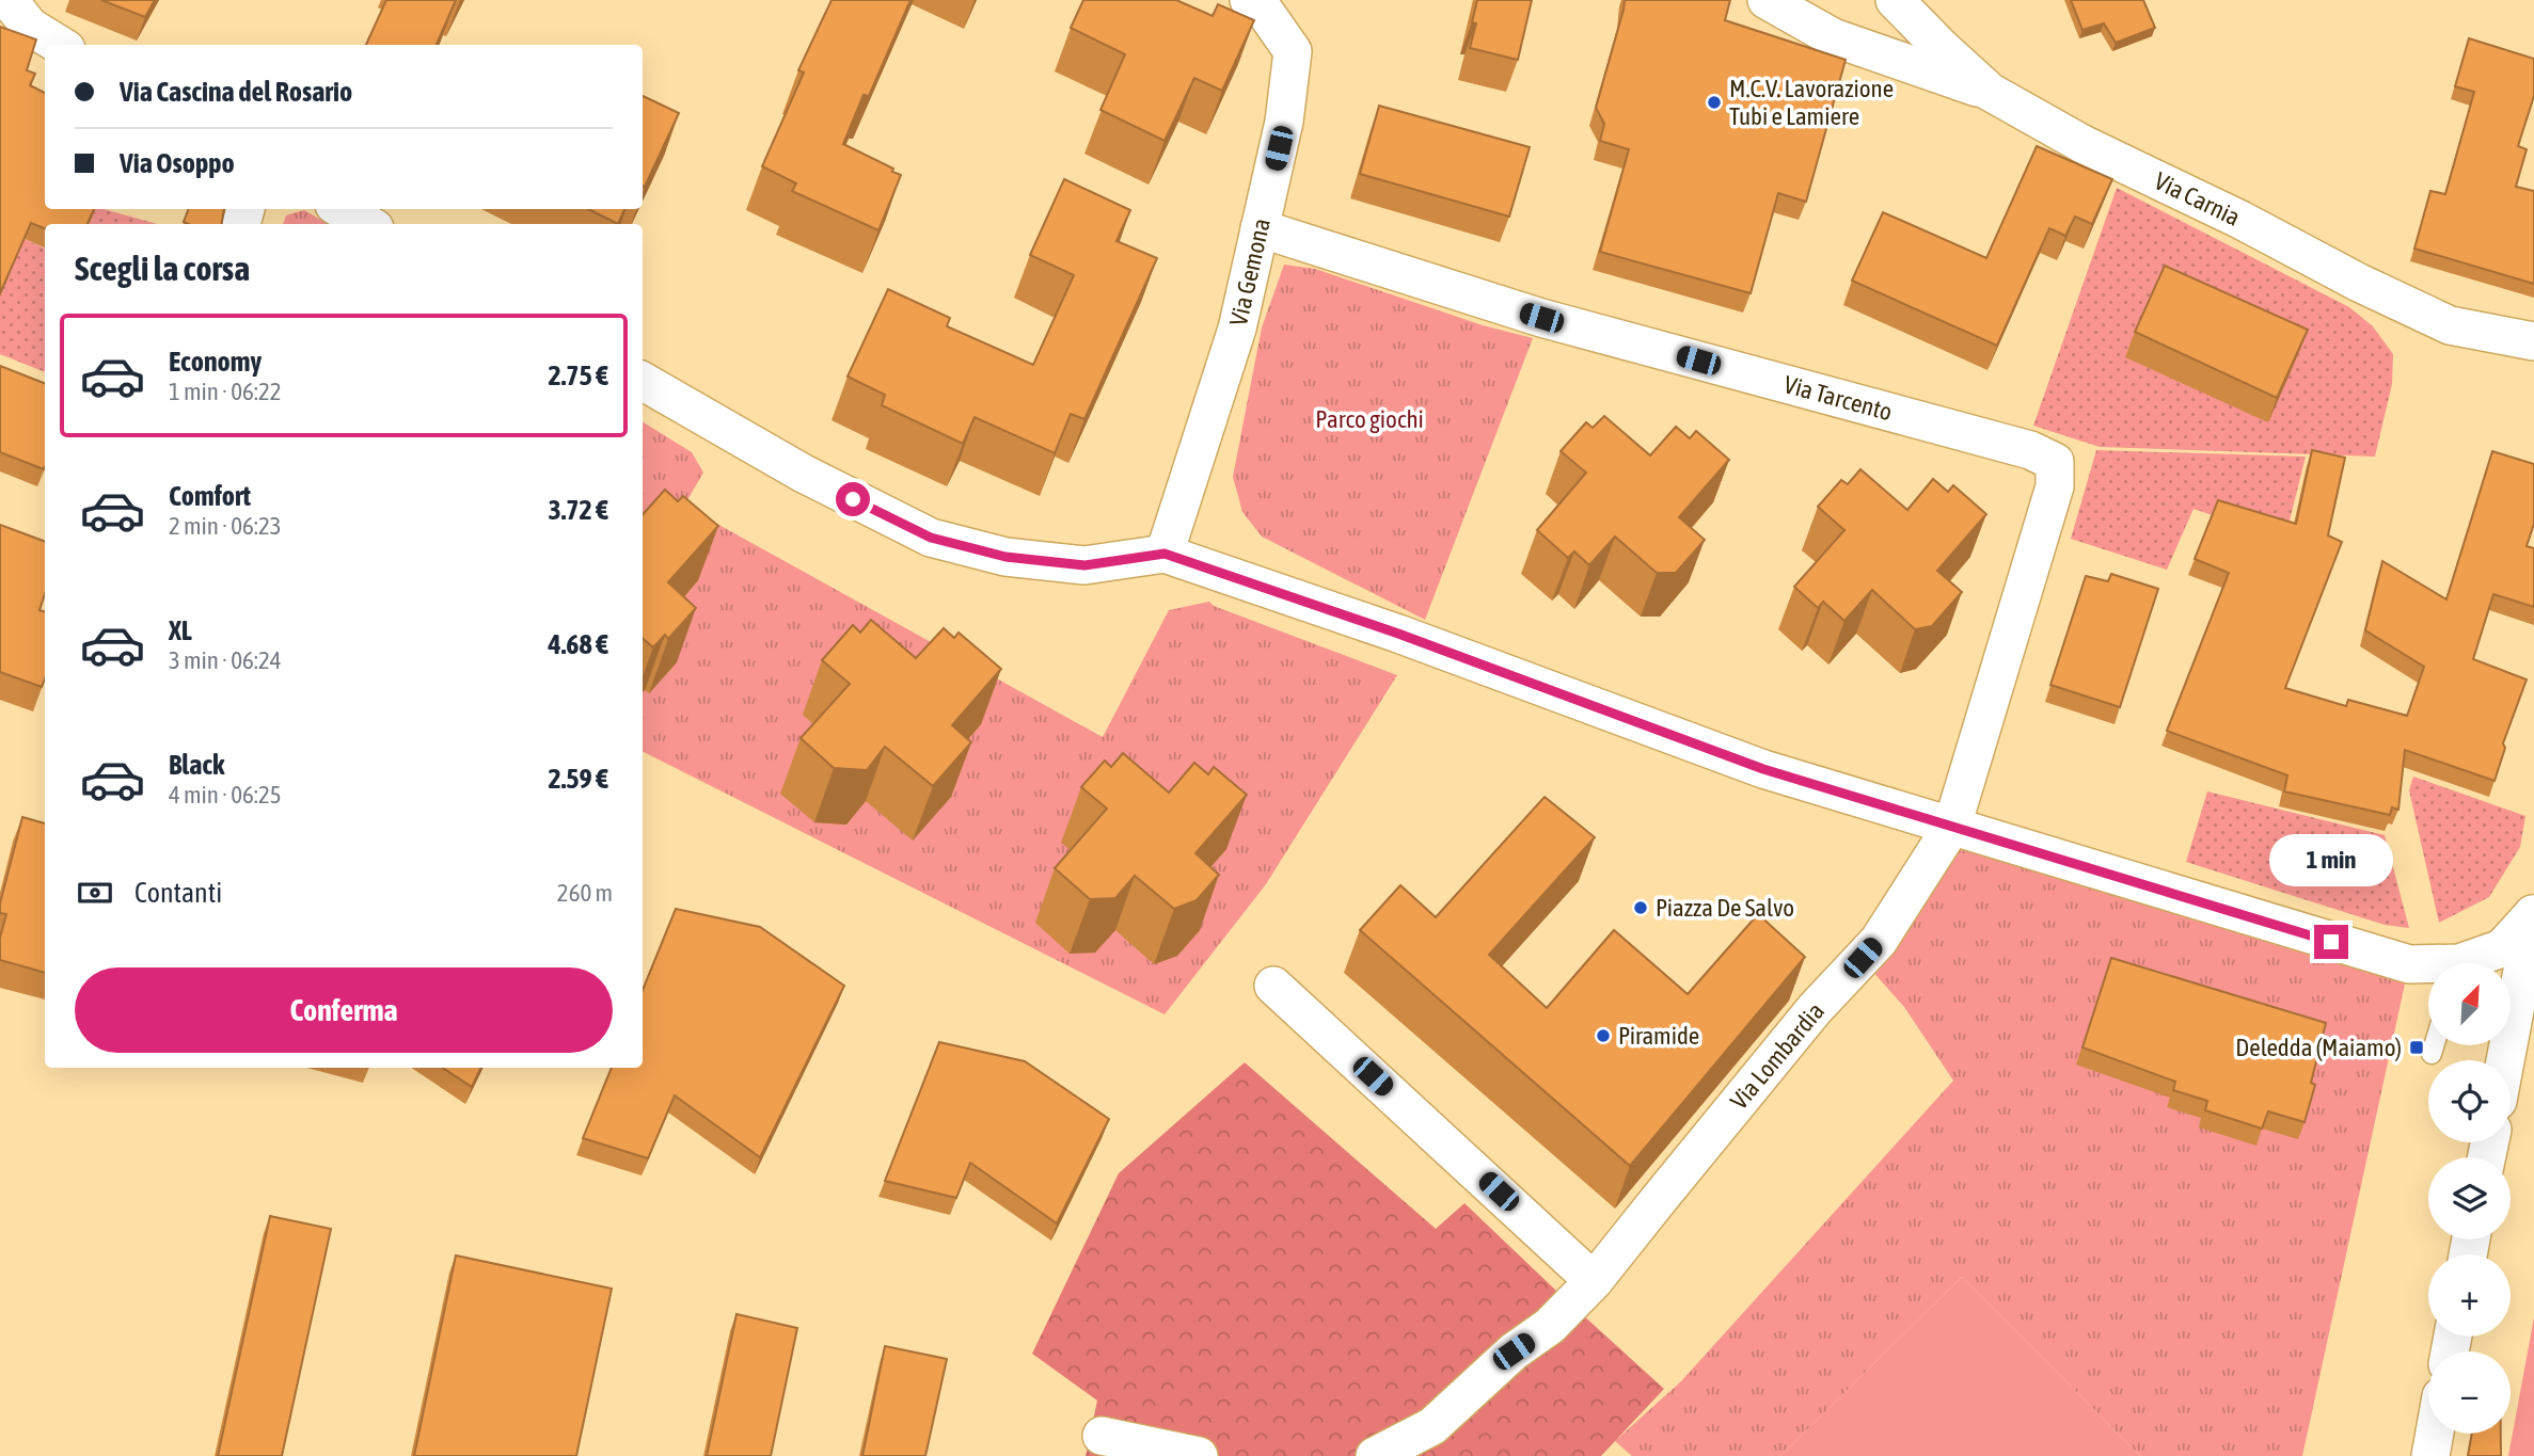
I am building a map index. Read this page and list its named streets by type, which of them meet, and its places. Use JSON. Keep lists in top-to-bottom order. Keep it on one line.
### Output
{"streets":{"street":["Via Carnia","Via Gemona","Via Tarcento","Via Lombardia"]},"crossings":[["Via Gemona","Via Tarcento"],["Via Tarcento","Via Lombardia"]],"parks":["Parco giochi"],"places":{"other":["M.C.V. Lavorazione Tubi e Lamiere","Piazza De Salvo","Piramide"],"transit":["Deledda (Maiamo)"]},"north":"top right","page":{"banner":["Via Cascina del Rosario","Via Osoppo"],"heading":"Scegli la corsa","list":[{"name":"Economy","note":"1 min · 06:22","value":"2.75 €"},{"name":"Comfort","note":"2 min · 06:23","value":"3.72 €"},{"name":"XL","note":"3 min · 06:24","value":"4.68 €"},{"name":"Black","note":"4 min · 06:25","value":"2.59 €"}],"bubble":"1 min","pay":["Contanti","260 m"],"buttons":"Conferma","map_buttons":["+","−"]}}
